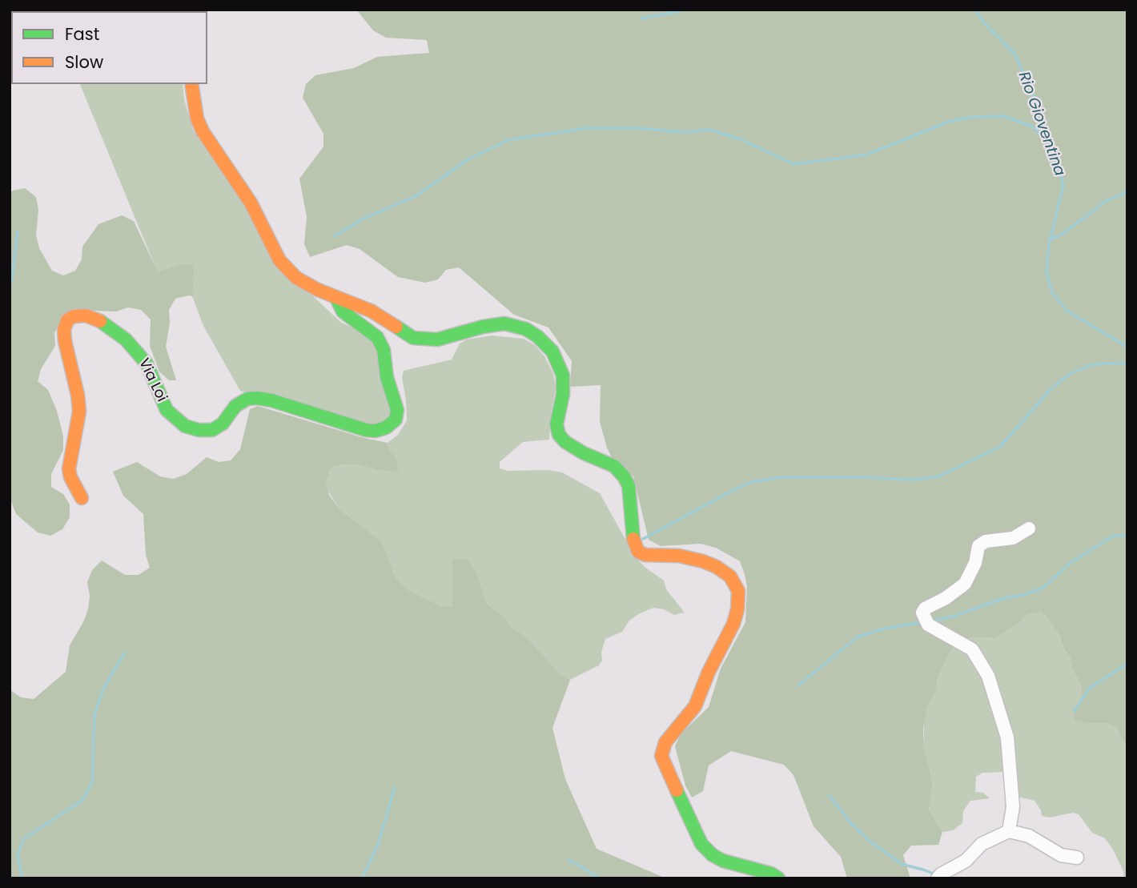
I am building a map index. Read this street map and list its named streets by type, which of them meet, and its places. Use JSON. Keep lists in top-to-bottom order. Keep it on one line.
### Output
{"streets":{"main road":["Via Loi"]},"water":["Rio Gioventina"],"legend":["Fast","Slow"]}
